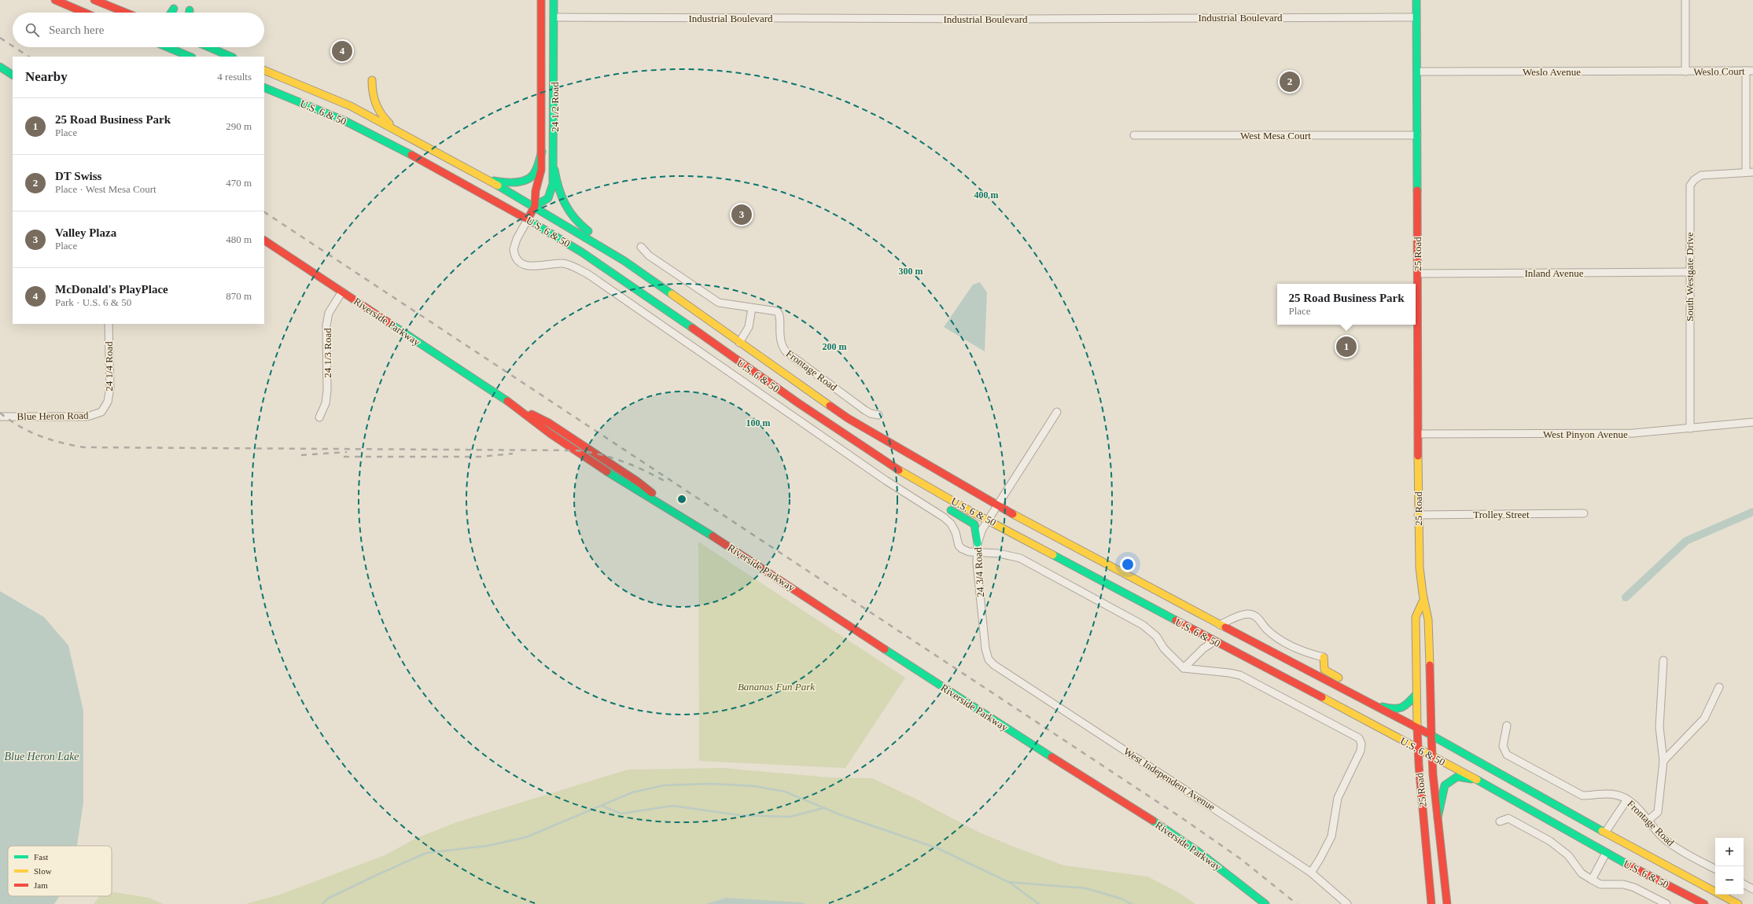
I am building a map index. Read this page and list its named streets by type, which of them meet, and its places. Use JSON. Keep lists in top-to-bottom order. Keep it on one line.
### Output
{"streets":{"main road":["24 1/2 Road","U.S. 6 & 50","25 Road","Riverside Parkway"],"street":["Industrial Boulevard","Weslo Avenue","Weslo Court","West Mesa Court","Inland Avenue","South Westgate Drive","24 1/3 Road","24 1/4 Road","Frontage Road","Blue Heron Road","West Pinyon Avenue","Trolley Street","24 3/4 Road","West Independent Avenue"]},"crossings":[["Industrial Boulevard","24 1/2 Road"],["Industrial Boulevard","25 Road"],["Weslo Avenue","Weslo Court"],["Weslo Avenue","25 Road"],["24 1/2 Road","U.S. 6 & 50"],["U.S. 6 & 50","25 Road"],["U.S. 6 & 50","24 3/4 Road"],["West Mesa Court","25 Road"],["25 Road","Inland Avenue"],["25 Road","West Pinyon Avenue"],["25 Road","Trolley Street"],["Inland Avenue","South Westgate Drive"],["South Westgate Drive","West Pinyon Avenue"],["Riverside Parkway","24 1/3 Road"],["24 1/4 Road","Blue Heron Road"],["24 3/4 Road","West Independent Avenue"]],"water":["Blue Heron Lake"],"parks":["Bananas Fun Park"],"legend":["Fast","Slow","Jam"],"page":{"search":"Search here","pins":["4","2","3","1"],"heading":["Nearby","4 results"],"list":[{"mark":"1","name":"25 Road Business Park","note":"Place","value":"290 m"},{"mark":"2","name":"DT Swiss","note":"Place · West Mesa Court","value":"470 m"},{"mark":"3","name":"Valley Plaza","note":"Place","value":"480 m"},{"mark":"4","name":"McDonald's PlayPlace","note":"Park · U.S. 6 & 50","value":"870 m"}],"popup":["25 Road Business Park","Place"],"map_buttons":["+","−"]},"rings":["400 m","300 m","200 m","100 m"]}
